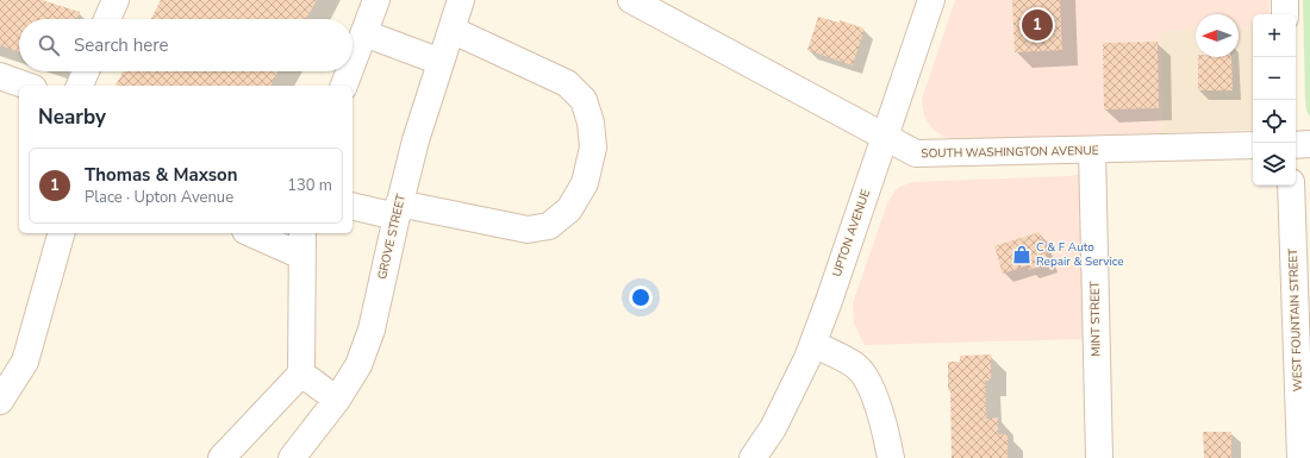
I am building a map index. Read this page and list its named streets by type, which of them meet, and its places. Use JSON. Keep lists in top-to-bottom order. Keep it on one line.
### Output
{"streets":{"street":["SOUTH WASHINGTON AVENUE","UPTON AVENUE","GROVE STREET","MINT STREET","WEST FOUNTAIN STREET"]},"crossings":[["SOUTH WASHINGTON AVENUE","UPTON AVENUE"],["SOUTH WASHINGTON AVENUE","MINT STREET"]],"places":{"shop":["C & F Auto Repair & Service"]},"north":"left","page":{"pins":"1","map_buttons":["+","−"],"search":"Search here","heading":"Nearby","list":[{"mark":"1","name":"Thomas & Maxson","note":"Place · Upton Avenue","value":"130 m"}]}}
